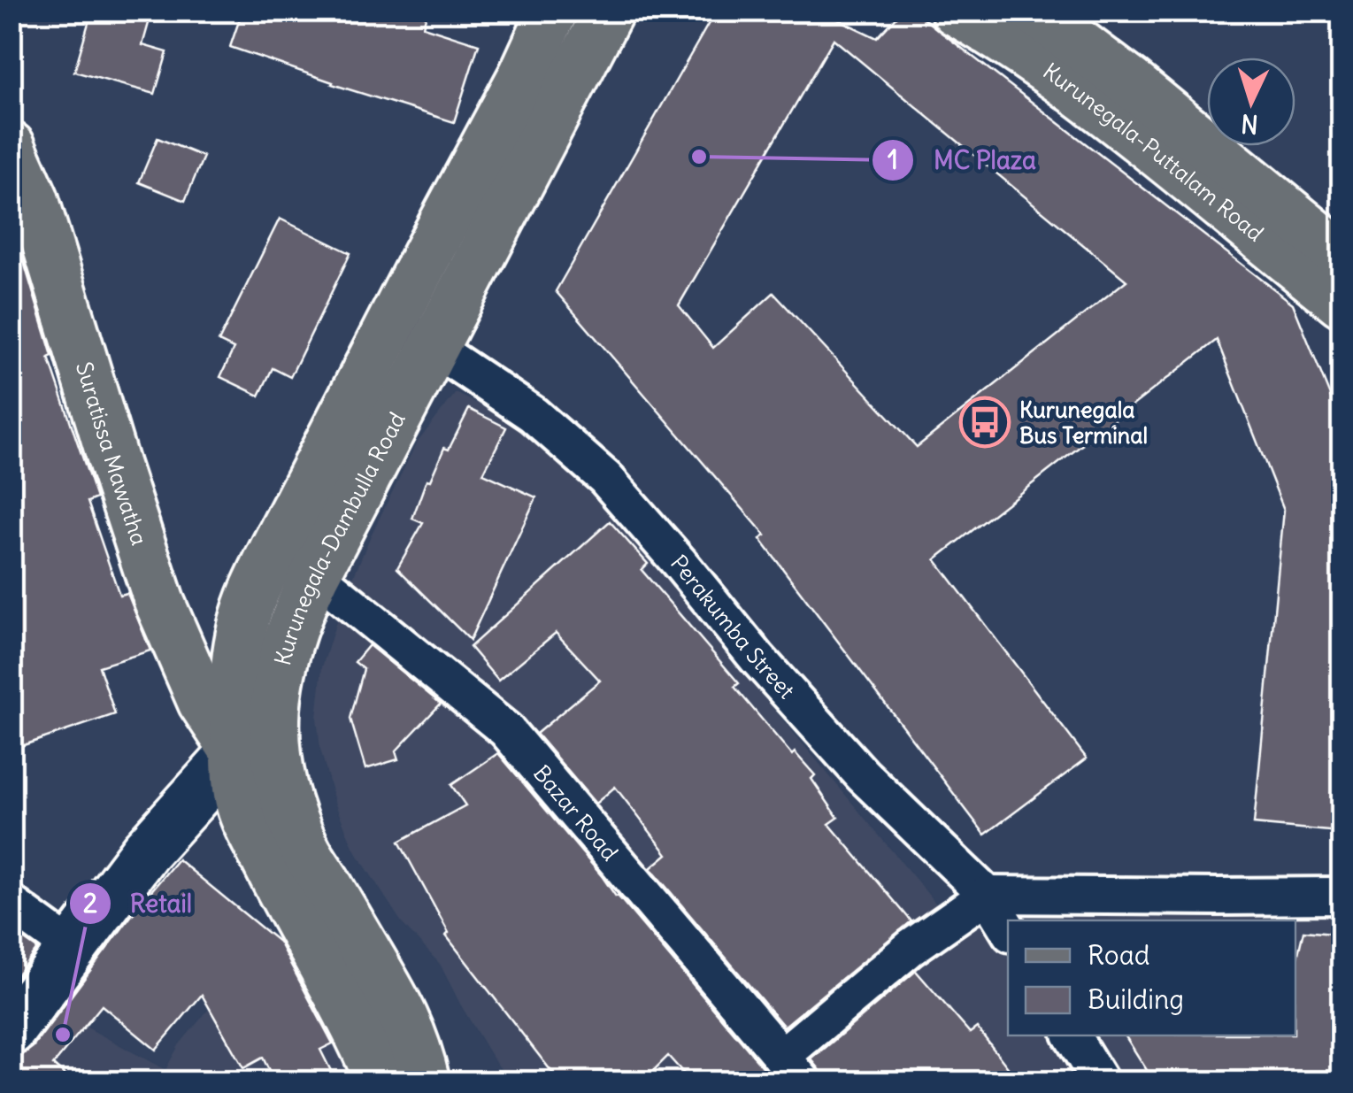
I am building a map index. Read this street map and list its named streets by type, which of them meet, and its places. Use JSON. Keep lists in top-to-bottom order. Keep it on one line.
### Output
{"streets":{"main road":["Kurunegala-Puttalam Road","Suratissa Mawatha","Kurunegala-Dambulla Road"],"street":["Perakumba Street","Bazar Road"]},"crossings":[["Kurunegala-Dambulla Road","Perakumba Street"],["Kurunegala-Dambulla Road","Bazar Road"]],"places":{"other":["MC Plaza","Retail"],"bus stop":["Kurunegala Bus Terminal"]},"legend":["Road","Building"],"north":"bottom"}
